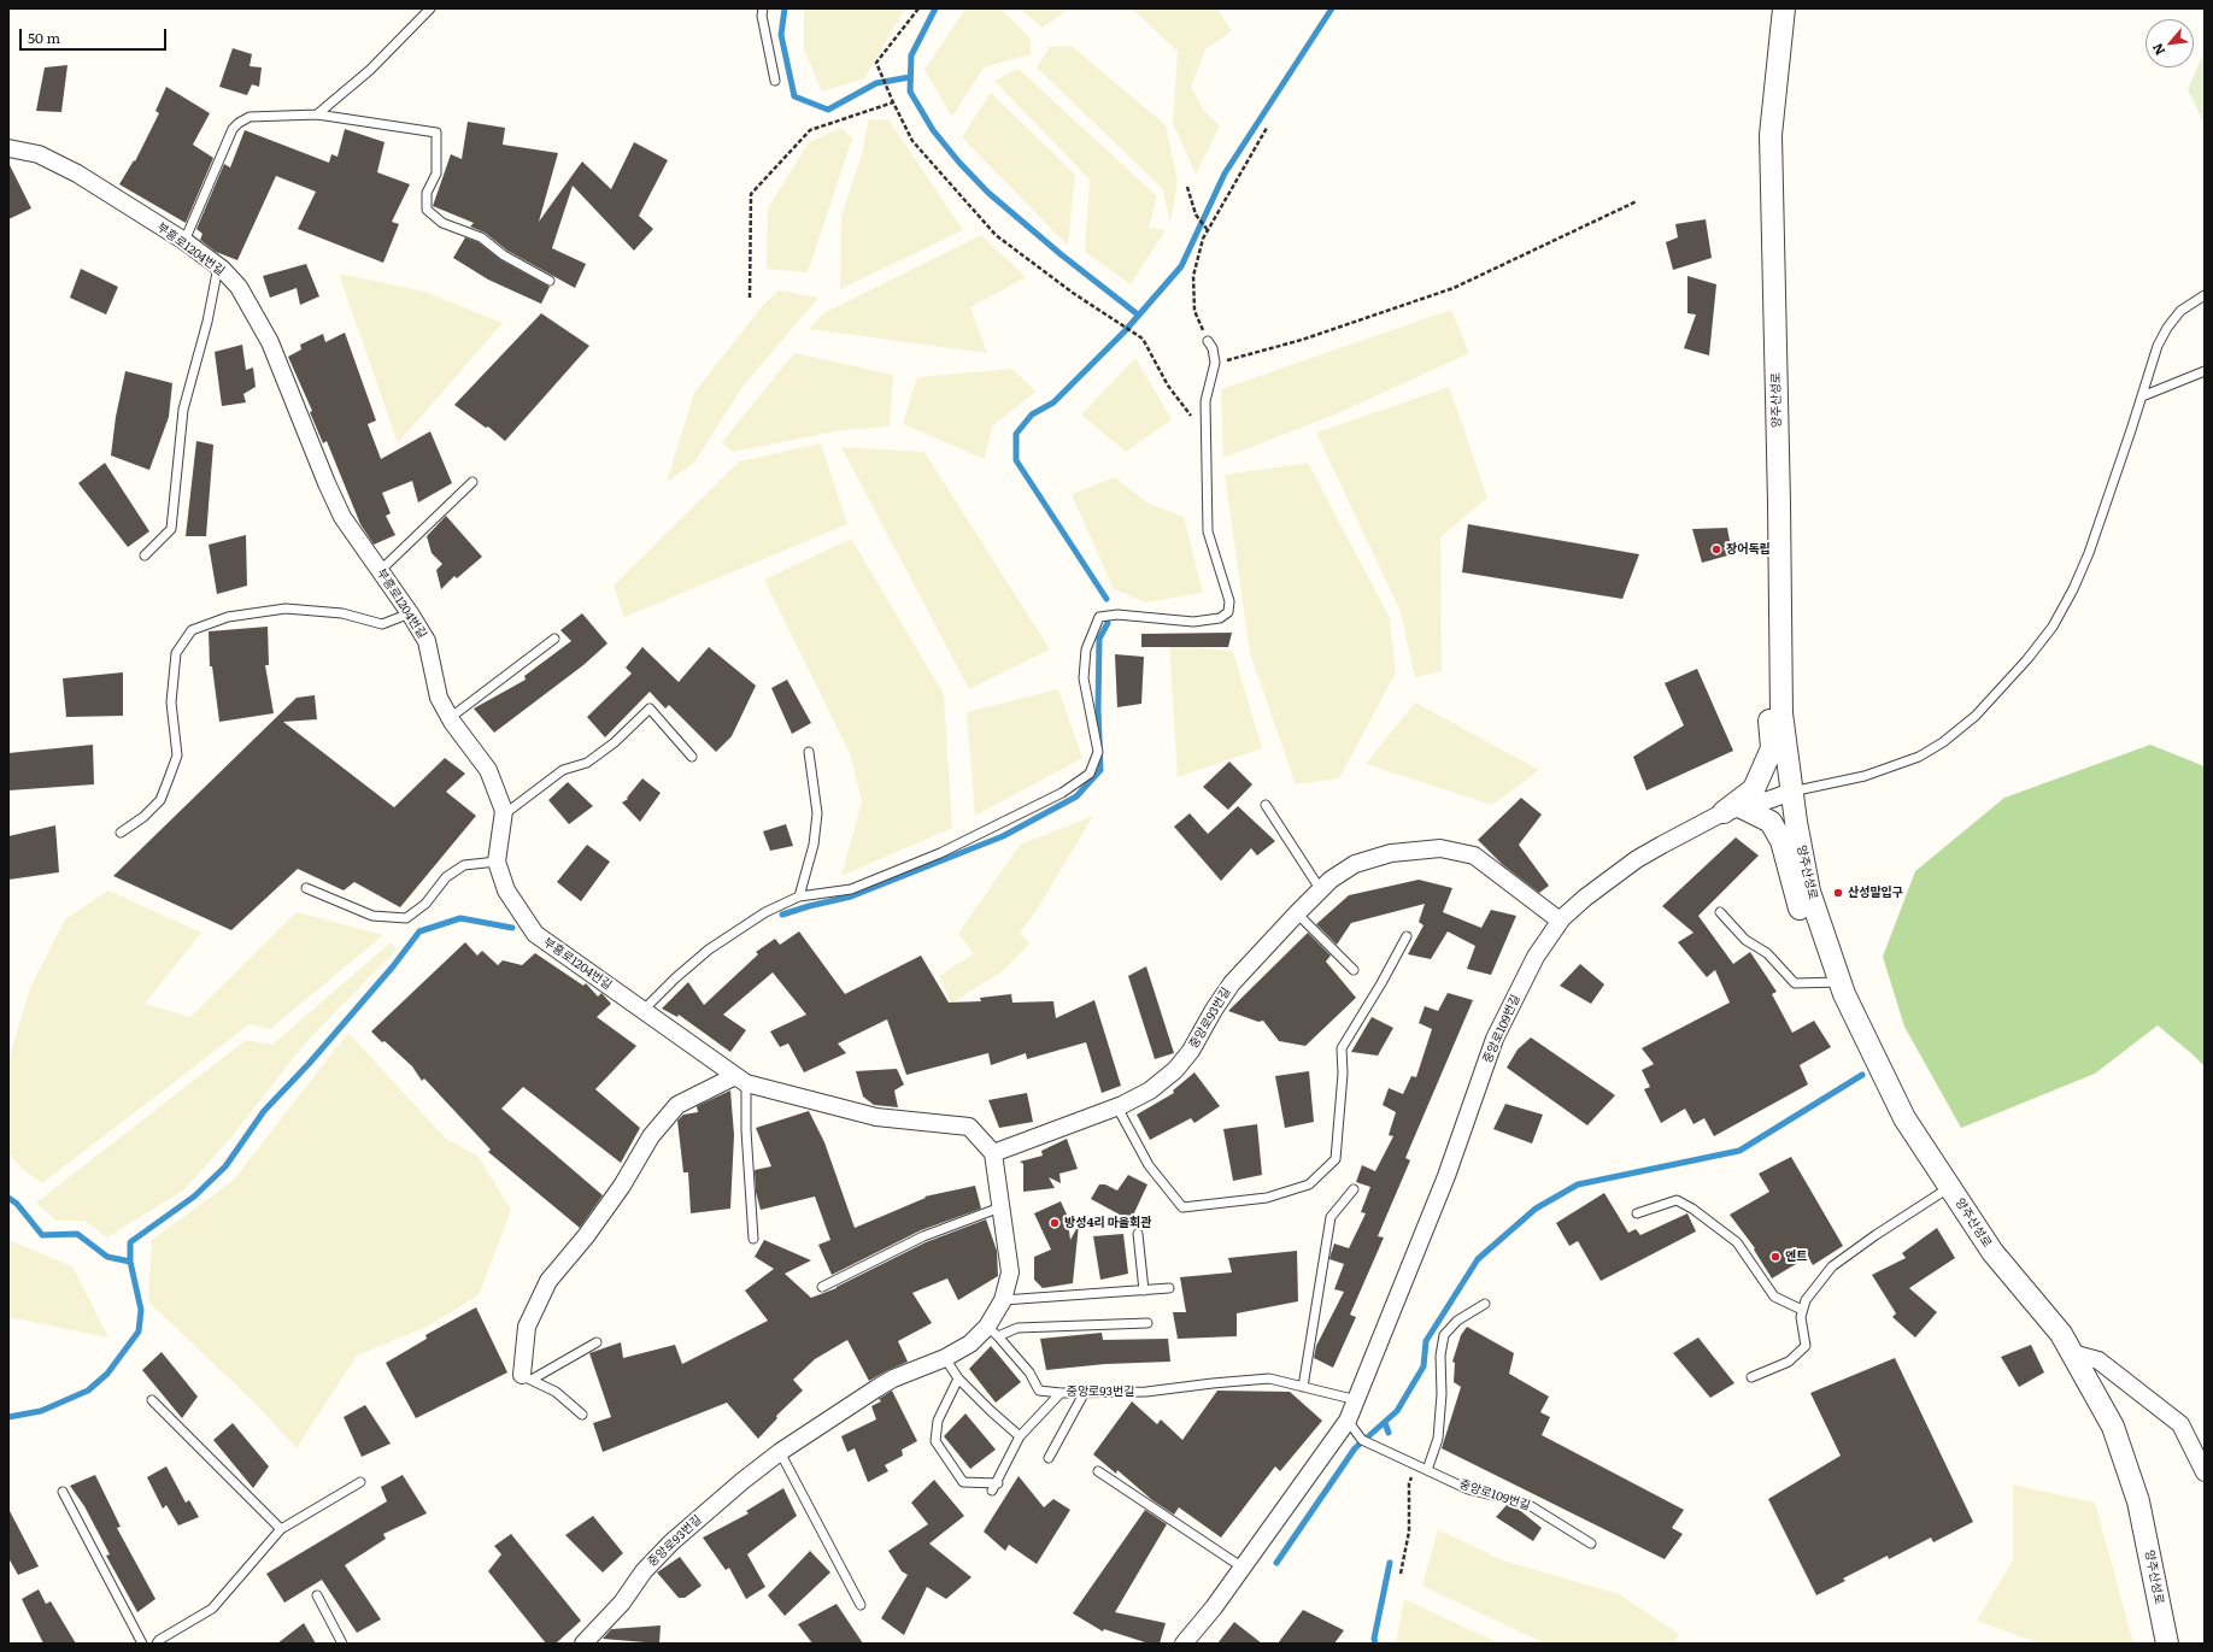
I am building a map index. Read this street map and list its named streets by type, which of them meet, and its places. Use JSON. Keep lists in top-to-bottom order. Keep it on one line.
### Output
{"streets":{"street":["부흥로1204번길","양주산성로","중앙로93번길","중앙로109번길"]},"crossings":[["부흥로1204번길","중앙로93번길"],["양주산성로","중앙로109번길"],["중앙로93번길","중앙로109번길"]],"places":["장어독립","산성말입구","방성4리 마을회관","엔트"],"scale_bar":"50 m","north":"bottom left"}
